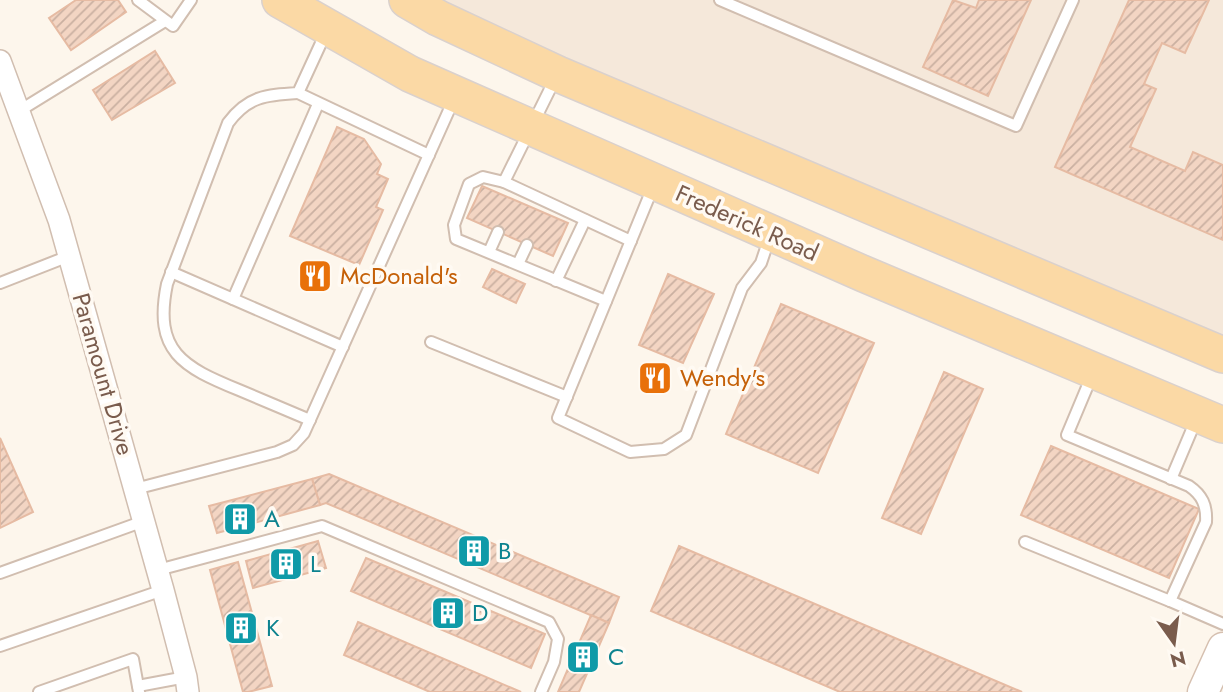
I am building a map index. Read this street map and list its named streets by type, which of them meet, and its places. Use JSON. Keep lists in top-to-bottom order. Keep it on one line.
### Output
{"streets":{"main road":["Frederick Road"],"street":["Paramount Drive"]},"places":{"restaurant":["McDonald's","Wendy's"],"building":["A","B","L","D","K","C"]},"north":"bottom"}
